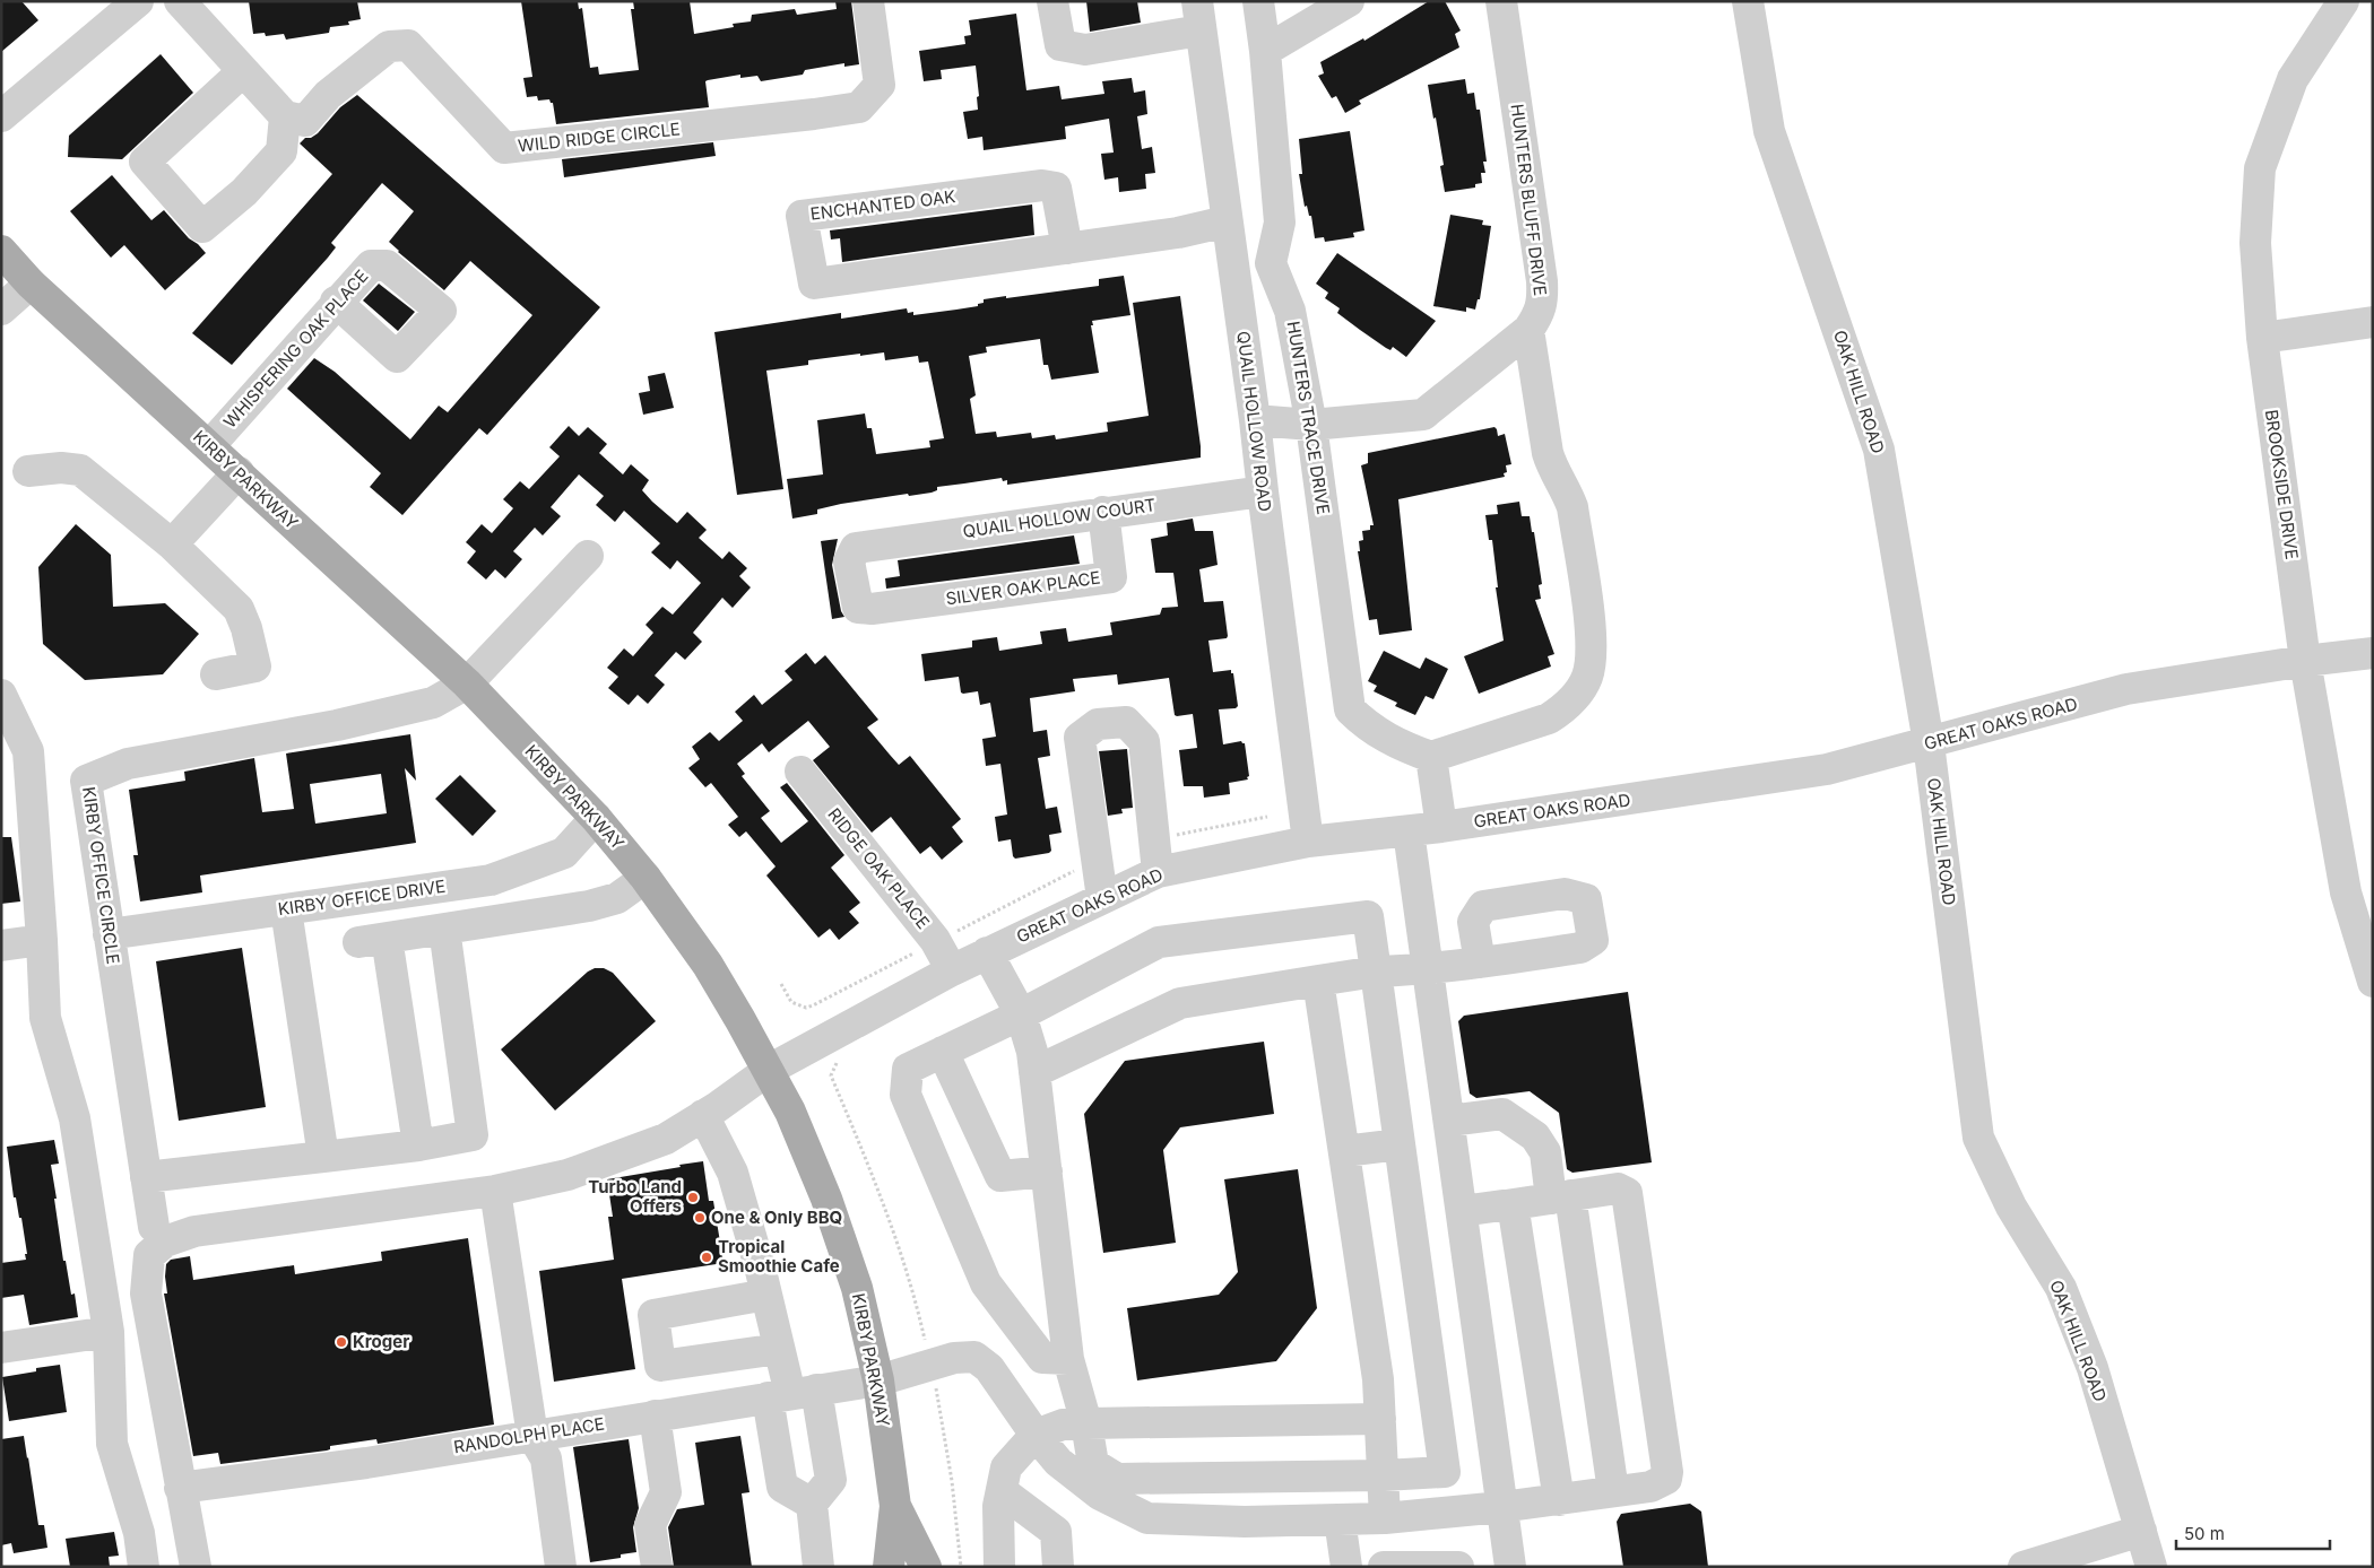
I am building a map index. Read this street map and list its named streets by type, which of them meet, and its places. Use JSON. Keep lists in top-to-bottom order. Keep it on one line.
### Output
{"streets":{"main road":["KIRBY PARKWAY"],"street":["WILD RIDGE CIRCLE","HUNTERS BLUFF DRIVE","ENCHANTED OAK","WHISPERING OAK PLACE","OAK HILL ROAD","HUNTERS TRACE DRIVE","QUAIL HOLLOW ROAD","BROOKSIDE DRIVE","QUAIL HOLLOW COURT","SILVER OAK PLACE","GREAT OAKS ROAD","RIDGE OAK PLACE","KIRBY OFFICE CIRCLE","KIRBY OFFICE DRIVE","RANDOLPH PLACE"]},"crossings":[["ENCHANTED OAK","QUAIL HOLLOW ROAD"],["WHISPERING OAK PLACE","KIRBY PARKWAY"],["OAK HILL ROAD","GREAT OAKS ROAD"],["QUAIL HOLLOW ROAD","QUAIL HOLLOW COURT"],["QUAIL HOLLOW ROAD","GREAT OAKS ROAD"],["KIRBY PARKWAY","GREAT OAKS ROAD"],["KIRBY PARKWAY","KIRBY OFFICE CIRCLE"],["KIRBY PARKWAY","KIRBY OFFICE DRIVE"],["KIRBY PARKWAY","RANDOLPH PLACE"],["BROOKSIDE DRIVE","GREAT OAKS ROAD"],["QUAIL HOLLOW COURT","SILVER OAK PLACE"],["GREAT OAKS ROAD","RIDGE OAK PLACE"],["GREAT OAKS ROAD","RANDOLPH PLACE"],["KIRBY OFFICE CIRCLE","KIRBY OFFICE DRIVE"]],"places":["Turbo Land Offers","One & Only BBQ","Tropical Smoothie Cafe","Kroger"],"scale_bar":"50 m"}
